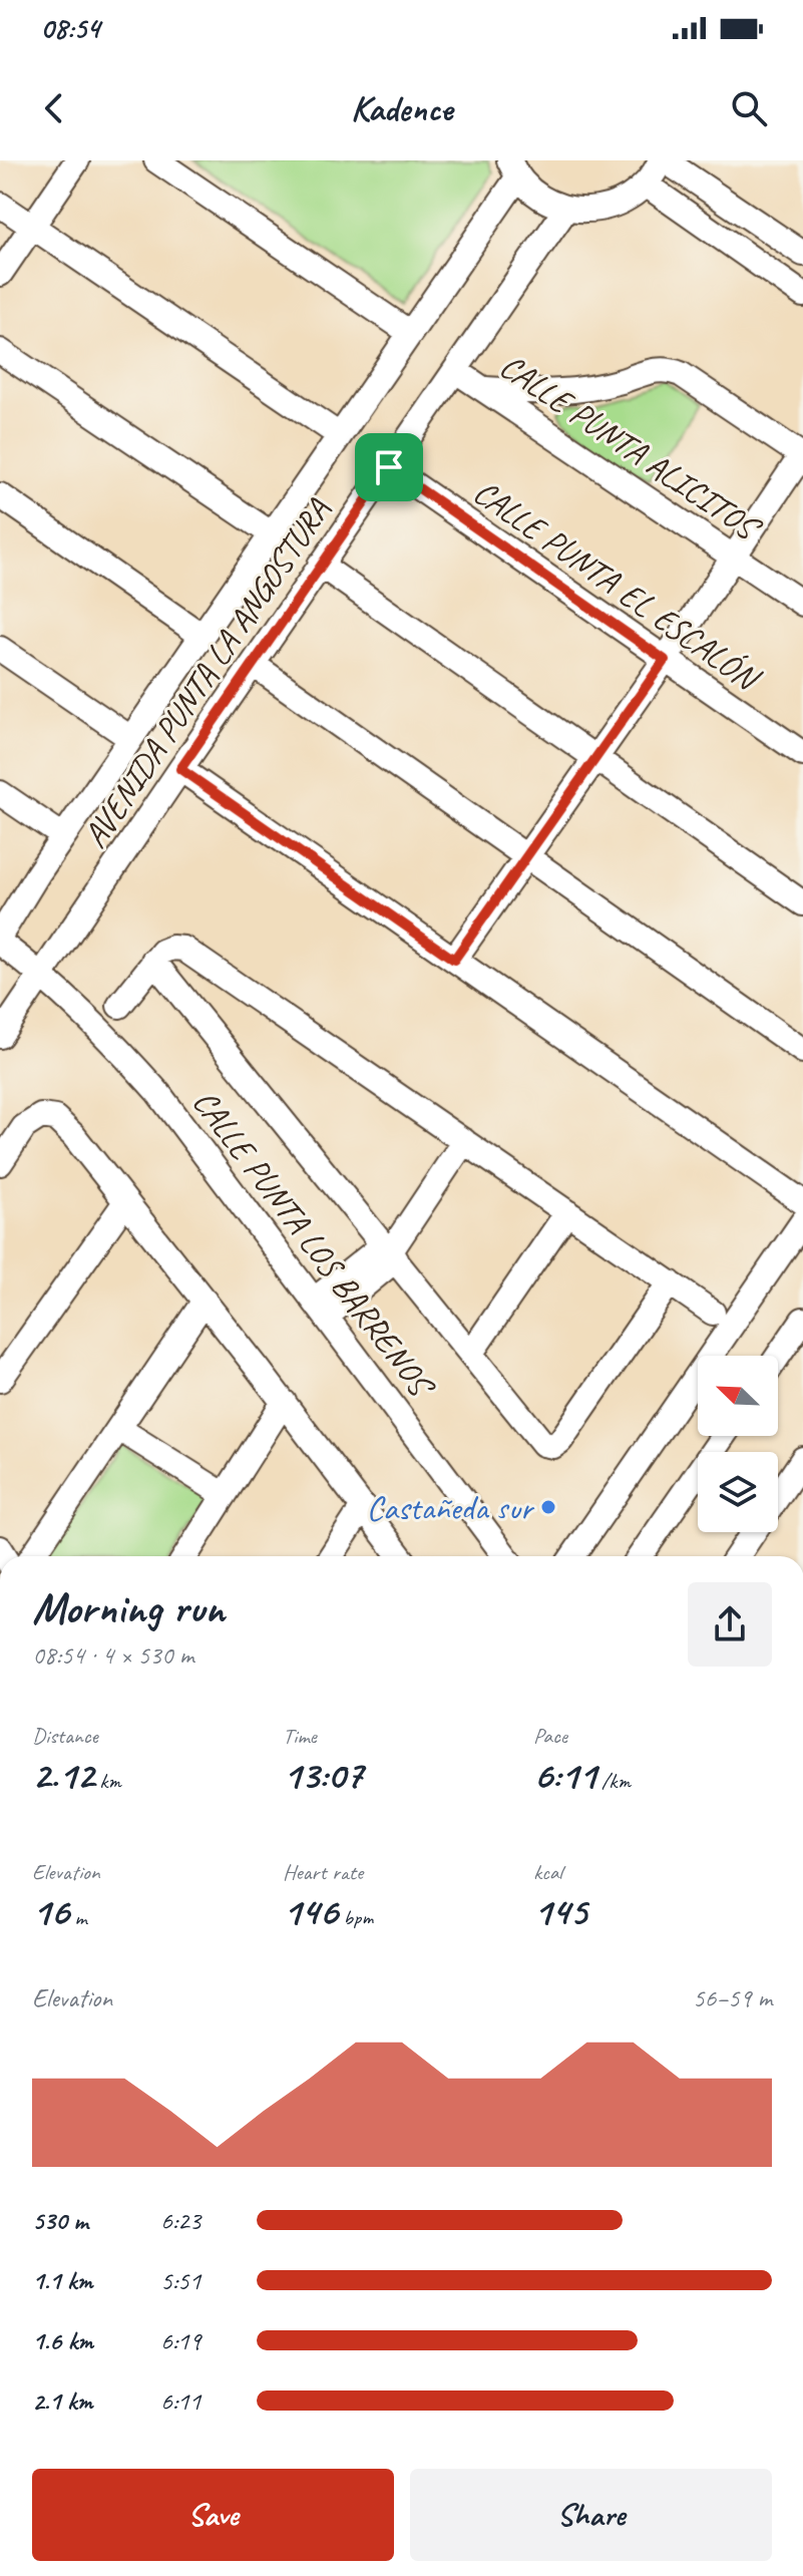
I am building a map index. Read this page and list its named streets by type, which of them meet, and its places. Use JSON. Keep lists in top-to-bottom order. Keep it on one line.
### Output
{"streets":{"street":["CALLE PUNTA ALICITOS","CALLE PUNTA EL ESCALÓN","AVENIDA PUNTA LA ANGOSTURA","CALLE PUNTA LOS BARRENOS"]},"crossings":[["CALLE PUNTA ALICITOS","AVENIDA PUNTA LA ANGOSTURA"],["CALLE PUNTA EL ESCALÓN","AVENIDA PUNTA LA ANGOSTURA"],["AVENIDA PUNTA LA ANGOSTURA","CALLE PUNTA LOS BARRENOS"]],"places":["Castañeda sur"],"north":"top left","page":{"status":"08:54","header":"Kadence","heading":["Morning run","08:54 · 4 × 530 m"],"stats":[["Distance","2.12 km"],["Time","13:07"],["Pace","6:11 /km"],["Elevation","16 m"],["Heart rate","146 bpm"],["kcal","145"]],"chart":["Elevation","56–59 m"],"list":[{"name":"530 m","note":"6:23"},{"name":"1.1 km","note":"5:51"},{"name":"1.6 km","note":"6:19"},{"name":"2.1 km","note":"6:11"}],"buttons":["Save","Share"]}}
